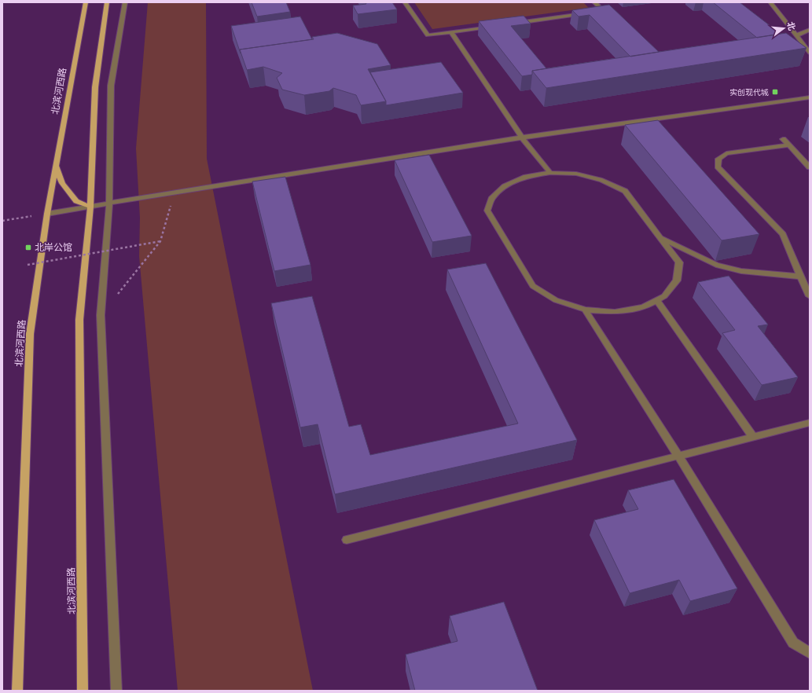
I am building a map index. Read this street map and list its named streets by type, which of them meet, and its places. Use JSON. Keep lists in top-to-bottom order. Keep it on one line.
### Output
{"streets":{"main road":["北滨河西路"]},"places":{"transit":["实创现代城","北岸公馆"]},"north":"right"}
